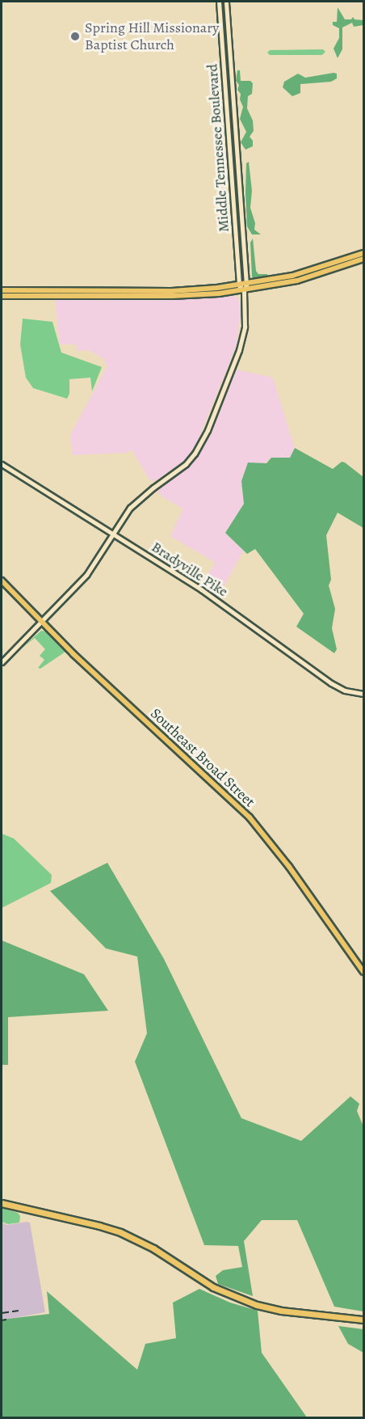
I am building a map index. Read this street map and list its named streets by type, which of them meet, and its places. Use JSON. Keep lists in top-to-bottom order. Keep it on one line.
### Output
{"streets":{"main road":["Middle Tennessee Boulevard","Bradyville Pike","Southeast Broad Street"]},"crossings":[["Middle Tennessee Boulevard","Bradyville Pike"],["Middle Tennessee Boulevard","Southeast Broad Street"]],"places":["Spring Hill Missionary Baptist Church"]}
